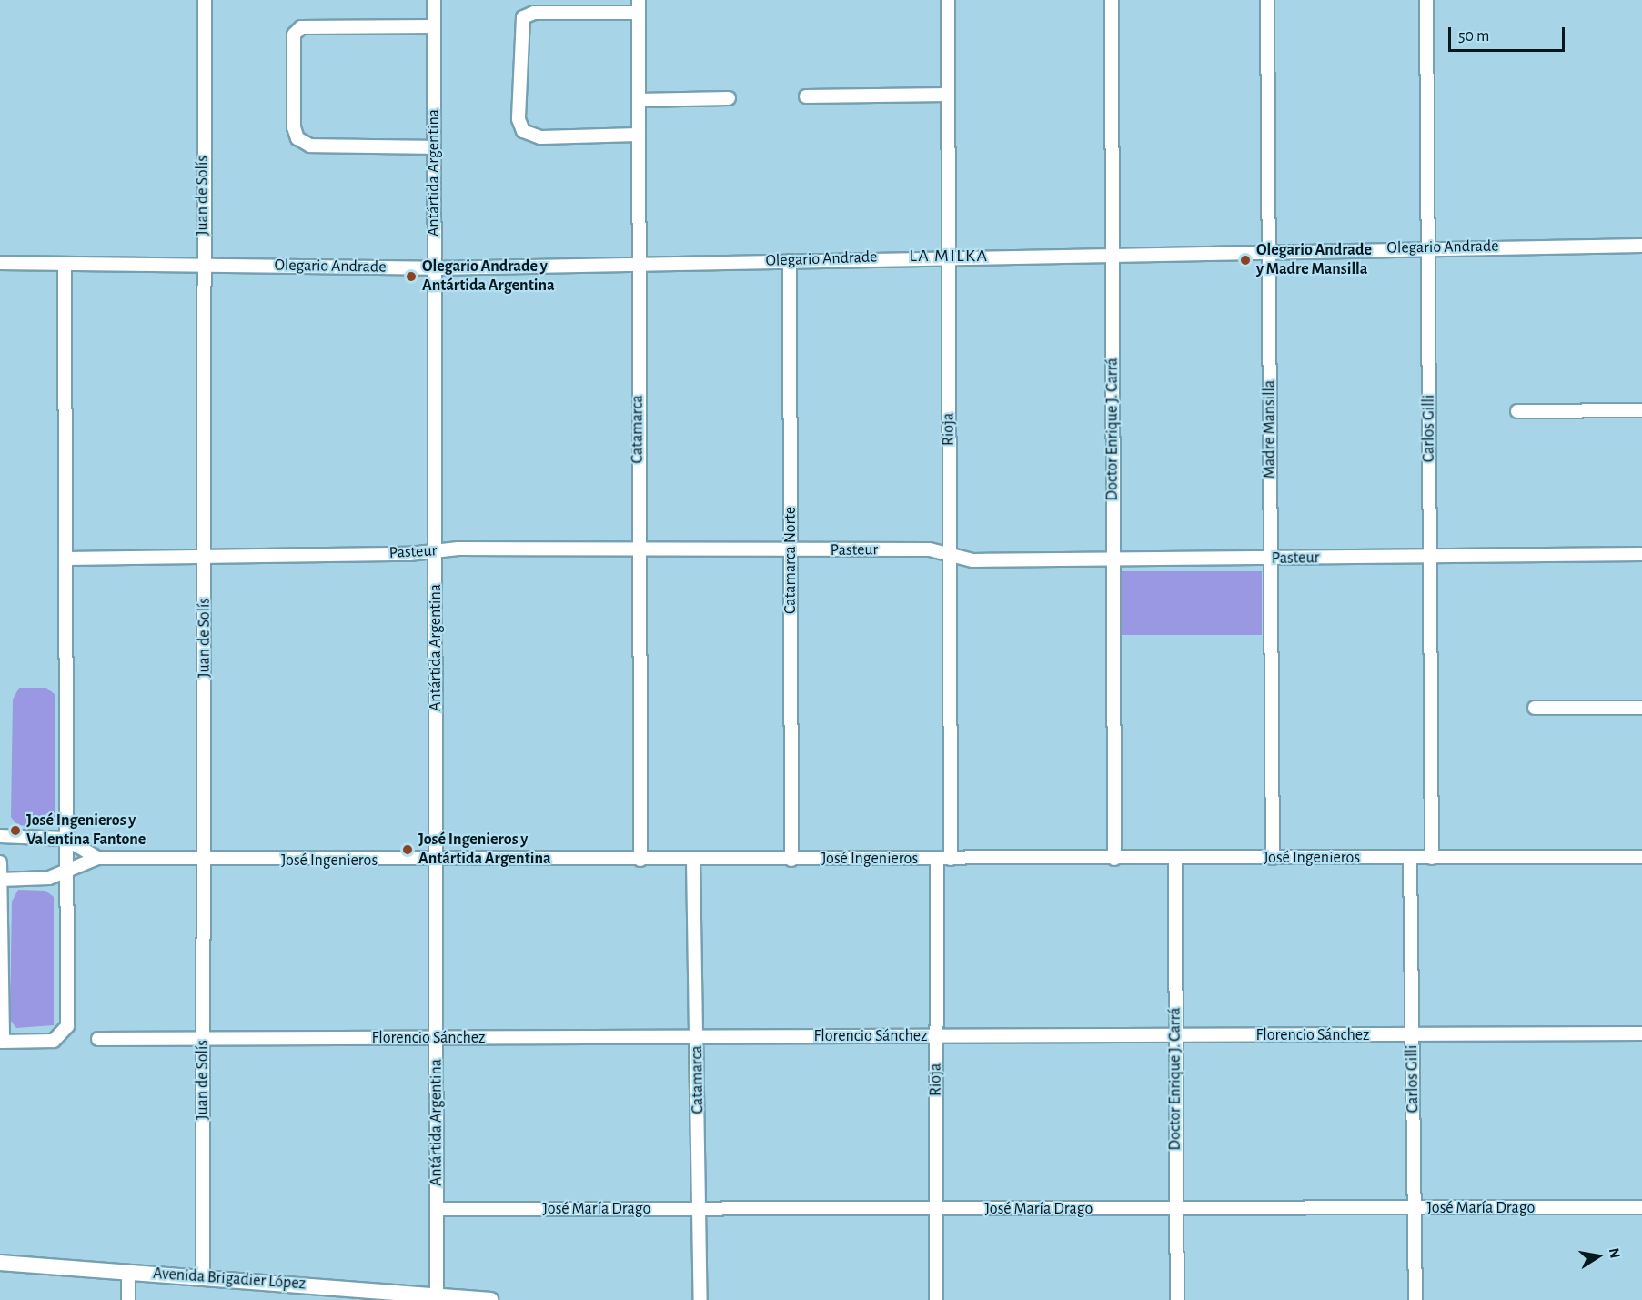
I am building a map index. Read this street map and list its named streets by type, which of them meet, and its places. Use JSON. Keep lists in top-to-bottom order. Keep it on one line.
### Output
{"streets":{"street":["Antártida Argentina","Juan de Solís","Olegario Andrade","Carlos Gilli","Catamarca","Rioja","Doctor Enrique J. Carrá","Madre Mansilla","Pasteur","Catamarca Norte","José Ingenieros","Florencio Sánchez","José María Drago","Avenida Brigadier López"]},"crossings":[["Antártida Argentina","Olegario Andrade"],["Antártida Argentina","Pasteur"],["Antártida Argentina","José Ingenieros"],["Antártida Argentina","Florencio Sánchez"],["Antártida Argentina","José María Drago"],["Antártida Argentina","Avenida Brigadier López"],["Juan de Solís","Olegario Andrade"],["Juan de Solís","Pasteur"],["Juan de Solís","José Ingenieros"],["Juan de Solís","Florencio Sánchez"],["Juan de Solís","Avenida Brigadier López"],["Olegario Andrade","Carlos Gilli"],["Olegario Andrade","Catamarca"],["Olegario Andrade","Rioja"],["Olegario Andrade","Doctor Enrique J. Carrá"],["Olegario Andrade","Madre Mansilla"],["Olegario Andrade","Catamarca Norte"],["Carlos Gilli","Pasteur"],["Carlos Gilli","José Ingenieros"],["Carlos Gilli","Florencio Sánchez"],["Carlos Gilli","José María Drago"],["Catamarca","Pasteur"],["Catamarca","José Ingenieros"],["Catamarca","Florencio Sánchez"],["Catamarca","José María Drago"],["Rioja","Pasteur"],["Rioja","José Ingenieros"],["Rioja","Florencio Sánchez"],["Rioja","José María Drago"],["Doctor Enrique J. Carrá","Pasteur"],["Doctor Enrique J. Carrá","José Ingenieros"],["Doctor Enrique J. Carrá","Florencio Sánchez"],["Doctor Enrique J. Carrá","José María Drago"],["Madre Mansilla","Pasteur"],["Madre Mansilla","José Ingenieros"],["Pasteur","Catamarca Norte"],["Catamarca Norte","José Ingenieros"]],"districts":["LA MILKA"],"places":["Olegario Andrade y Madre Mansilla","Olegario Andrade y Antártida Argentina","José Ingenieros y Valentina Fantone","José Ingenieros y Antártida Argentina"],"scale_bar":"50 m","north":"right"}
